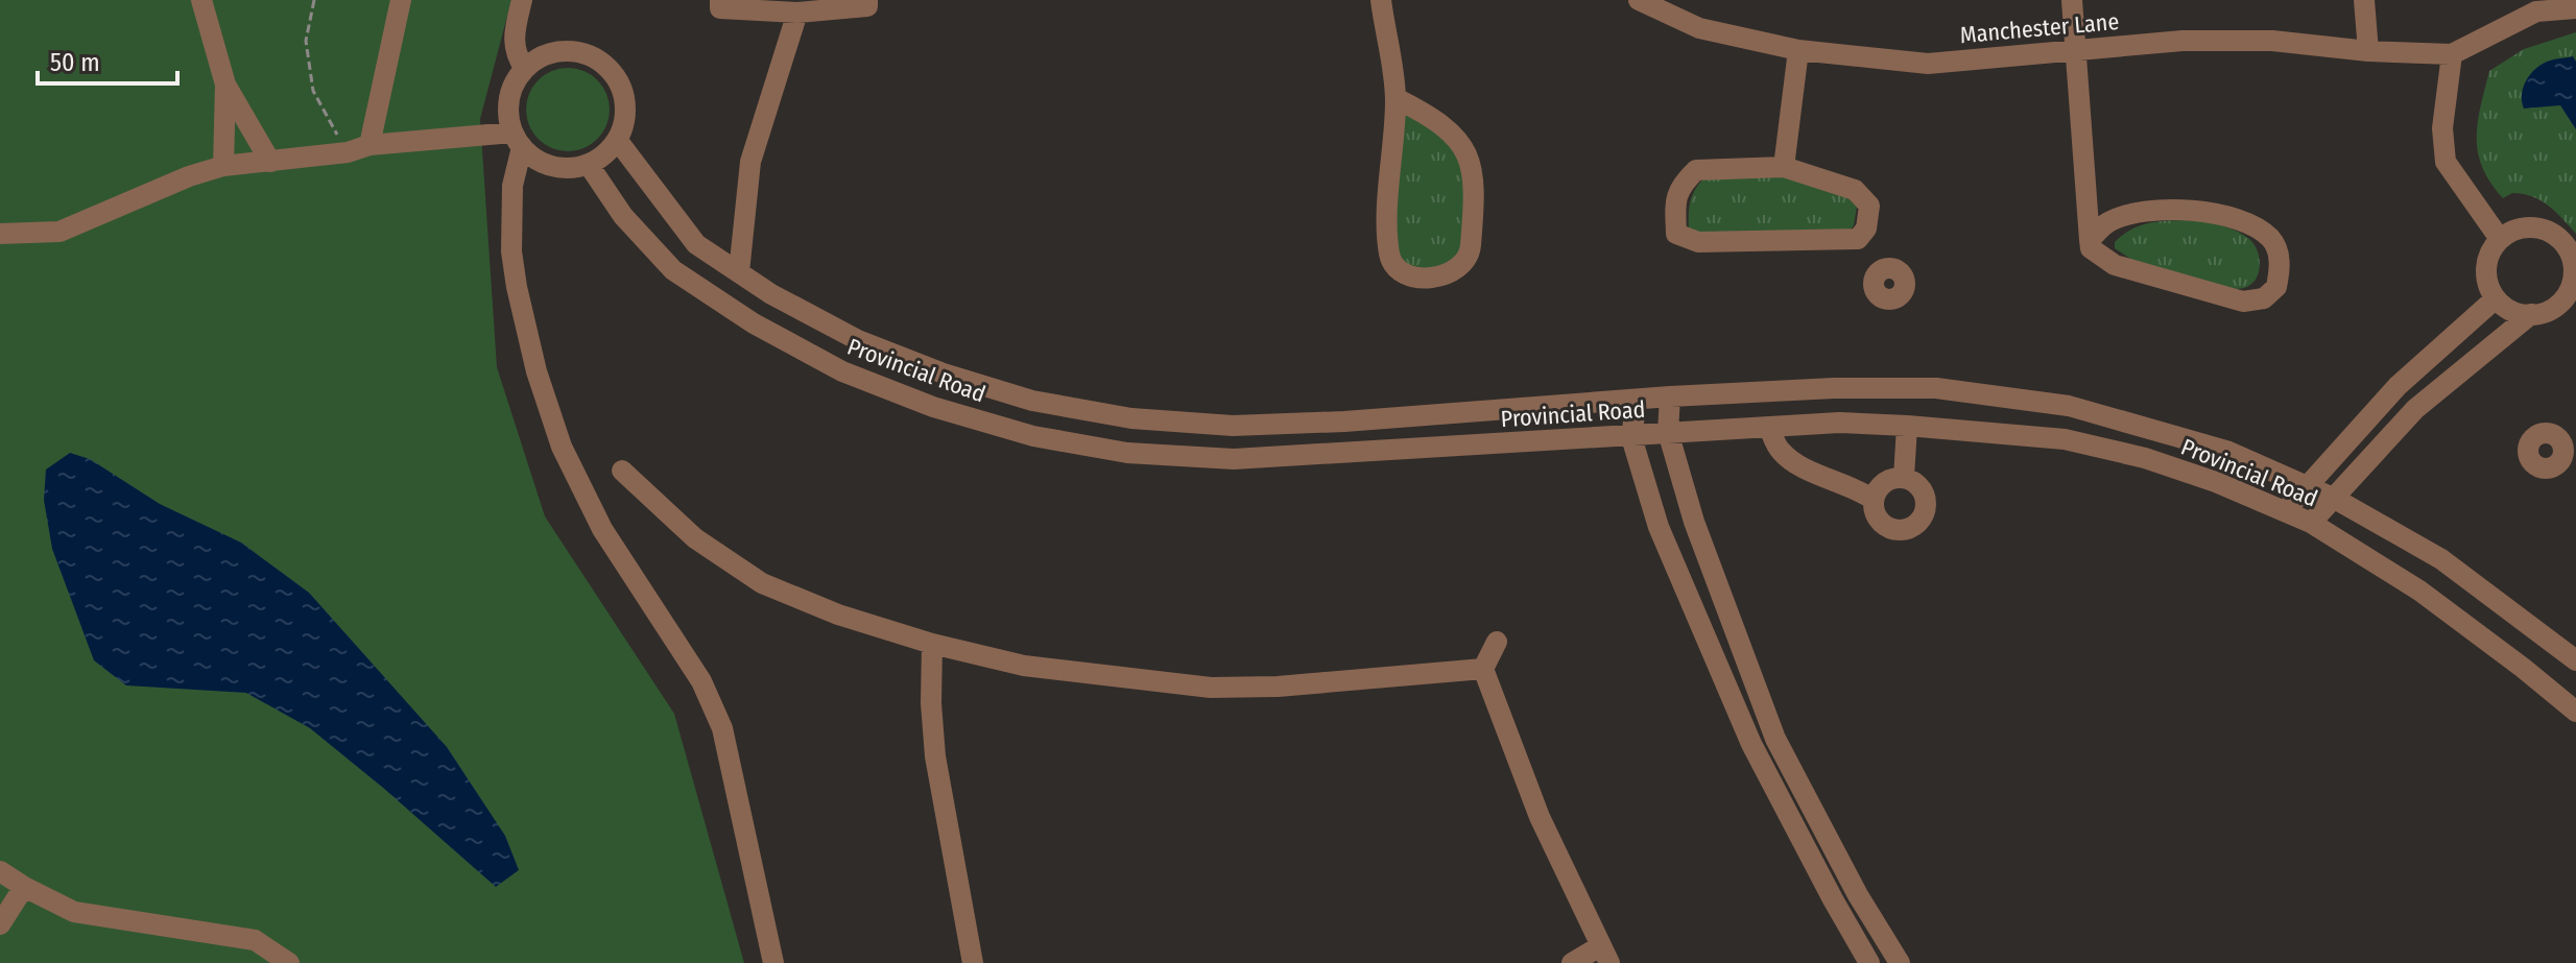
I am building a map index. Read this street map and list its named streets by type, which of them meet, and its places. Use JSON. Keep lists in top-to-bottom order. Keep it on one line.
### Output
{"streets":{"street":["Manchester Lane","Provincial Road"]},"scale_bar":"50 m"}
